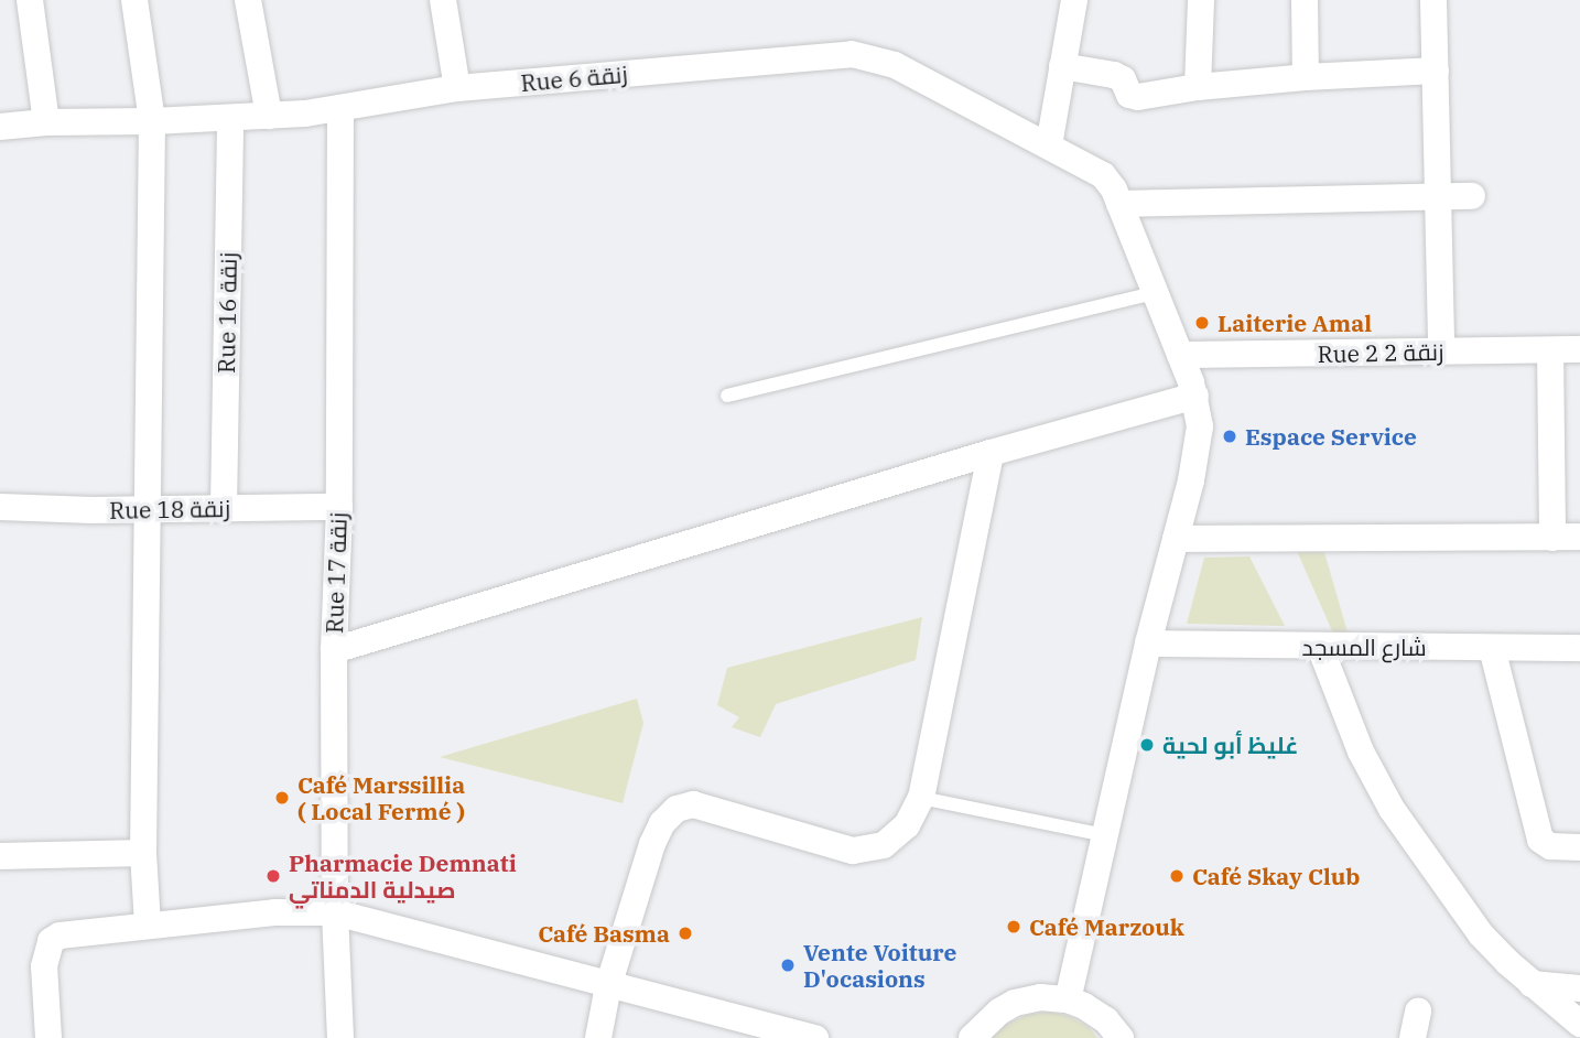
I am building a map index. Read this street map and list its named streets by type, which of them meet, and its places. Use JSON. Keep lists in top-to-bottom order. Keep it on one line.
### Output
{"streets":{"street":["Rue 6 زنقة","Rue 16 زنقة","Rue 2 زنقة 2","Rue 18 زنقة","Rue 17 زنقة","شارع المسجد"]},"crossings":[["Rue 6 زنقة","Rue 16 زنقة"],["Rue 6 زنقة","Rue 17 زنقة"],["Rue 16 زنقة","Rue 18 زنقة"],["Rue 18 زنقة","Rue 17 زنقة"]],"places":["Laiterie Amal","Espace Service","غليظ أبو لحية","Café Marssillia ( Local Fermé )","Pharmacie Demnati صيدلية الدمناتي","Café Skay Club","Café Marzouk","Café Basma","Vente Voiture D'ocasions"]}
